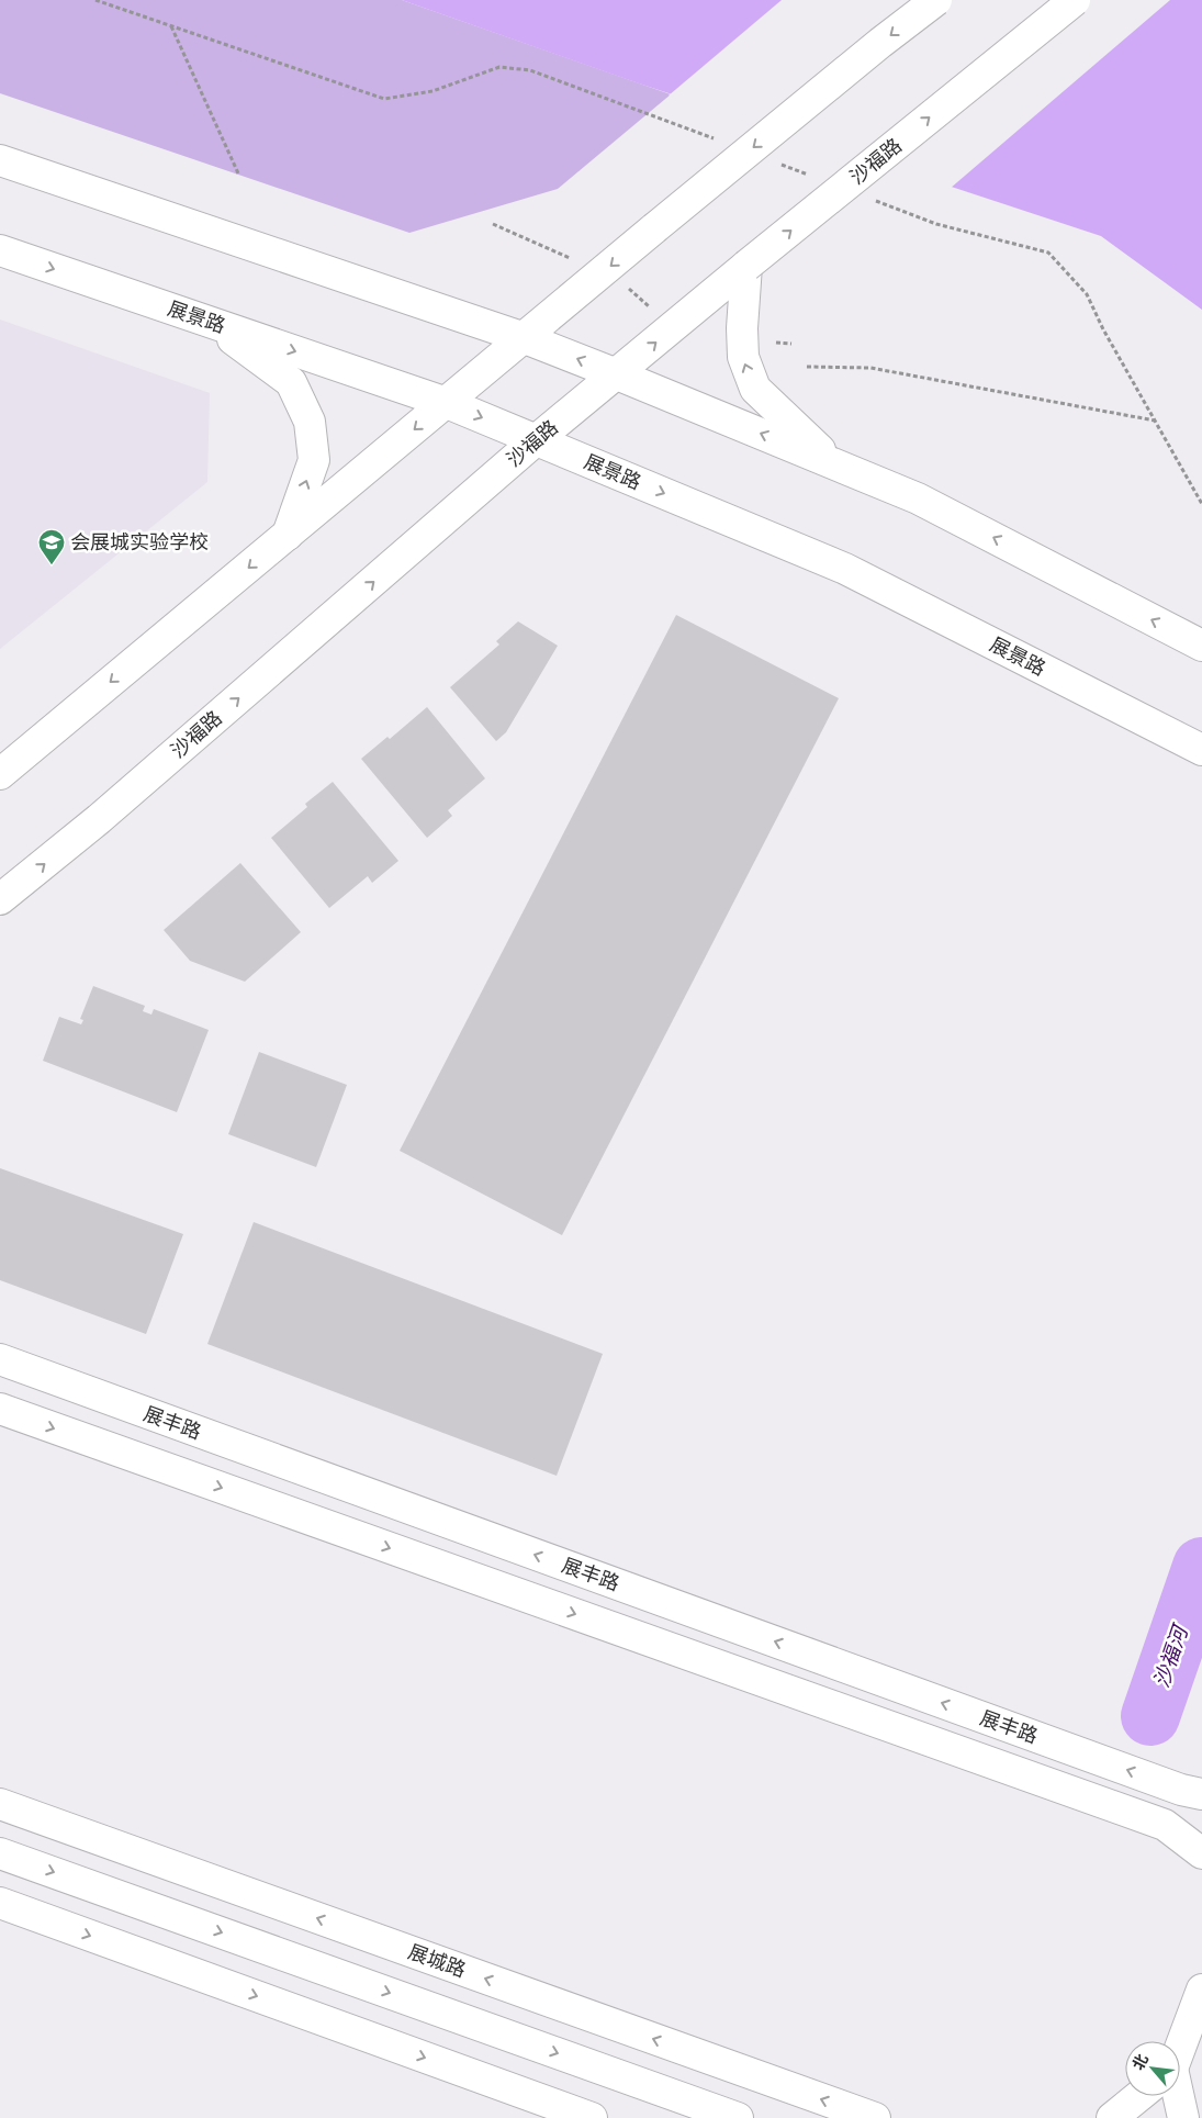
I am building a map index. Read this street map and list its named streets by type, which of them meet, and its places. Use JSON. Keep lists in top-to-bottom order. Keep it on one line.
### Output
{"streets":{"street":["沙福路","展景路","展丰路","展城路"]},"crossings":[["沙福路","展景路"]],"water":["沙福河"],"places":{"school or university":["会展城实验学校"]},"north":"top left"}
